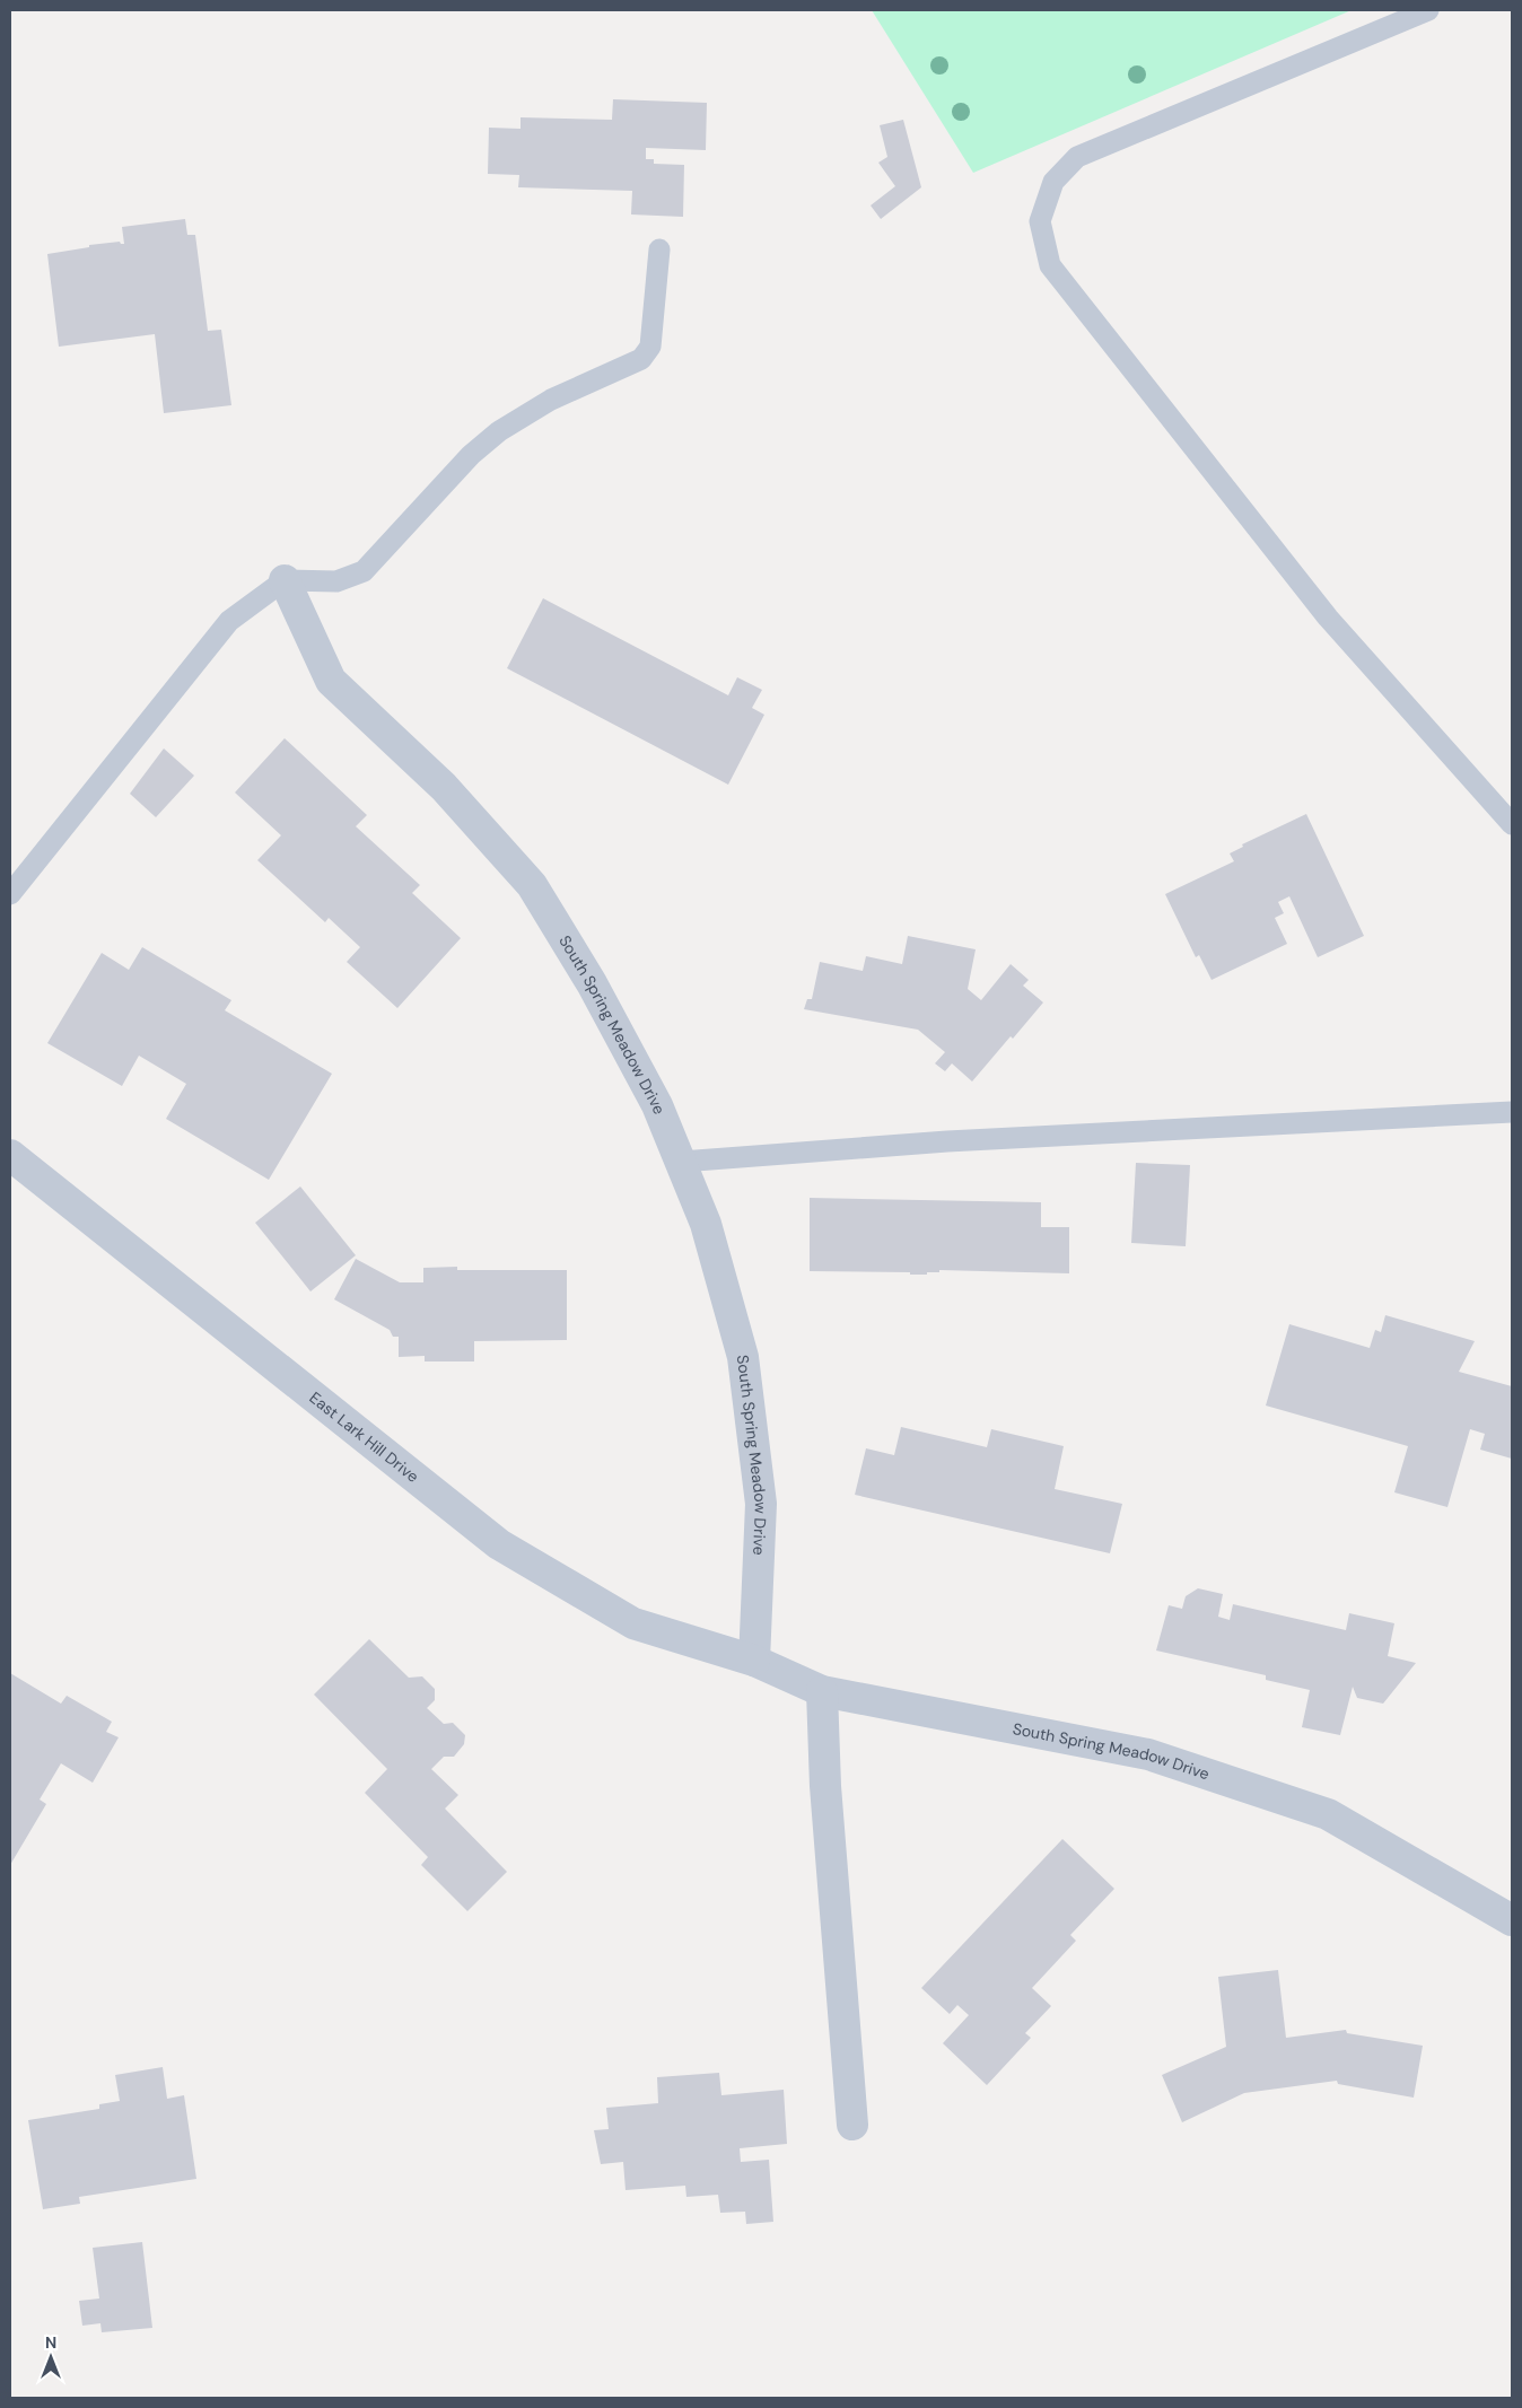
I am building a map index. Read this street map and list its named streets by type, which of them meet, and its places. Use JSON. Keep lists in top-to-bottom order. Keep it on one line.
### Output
{"streets":{"street":["South Spring Meadow Drive","East Lark Hill Drive"]},"crossings":[["South Spring Meadow Drive","East Lark Hill Drive"]],"north":"top"}
